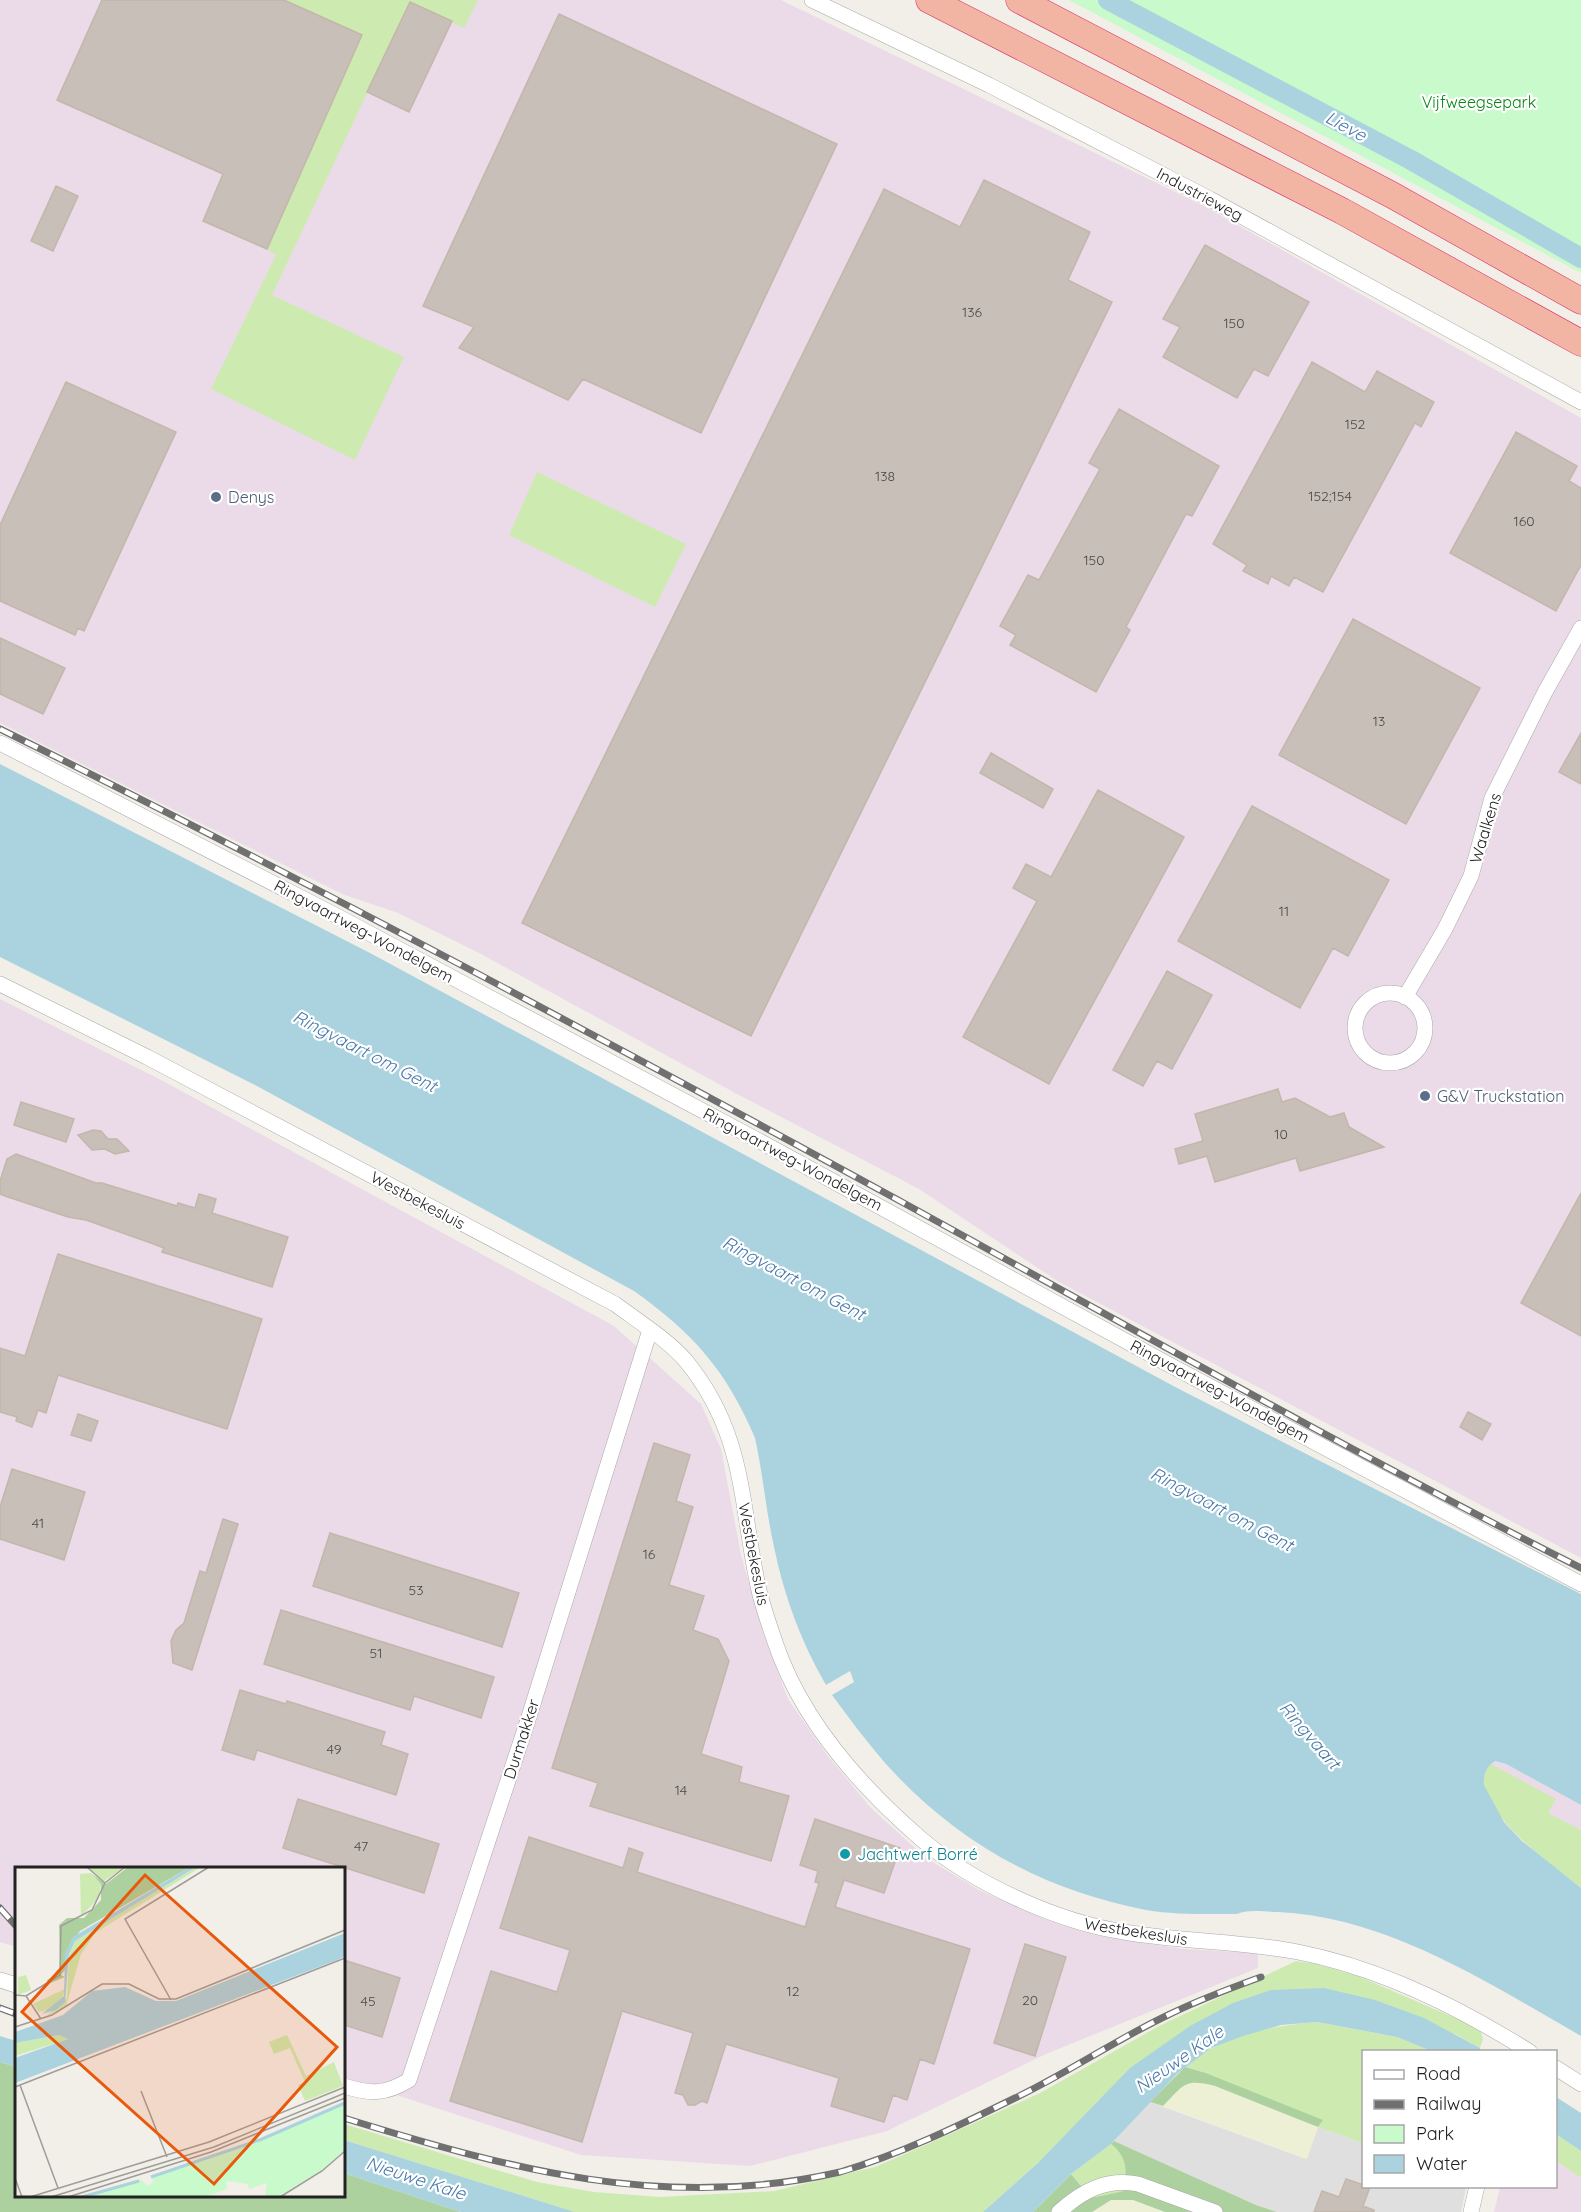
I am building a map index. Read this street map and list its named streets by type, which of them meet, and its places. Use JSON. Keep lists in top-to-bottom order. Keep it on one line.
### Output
{"streets":{"street":["Industrieweg","Waalkens","Ringvaartweg-Wondelgem","Westbekesluis","Durmakker"]},"crossings":[["Westbekesluis","Durmakker"]],"water":["Lieve","Ringvaart om Gent","Ringvaart","Nieuwe Kale"],"parks":["Vijfweegsepark"],"places":["Denys","G&V Truckstation","Jachtwerf Borré"],"house_numbers":["136","150","152","138","152;154","160","150","13","11","10","41","16","53","51","49","14","47","12","20","45"],"legend":["Road","Railway","Park","Water"]}
